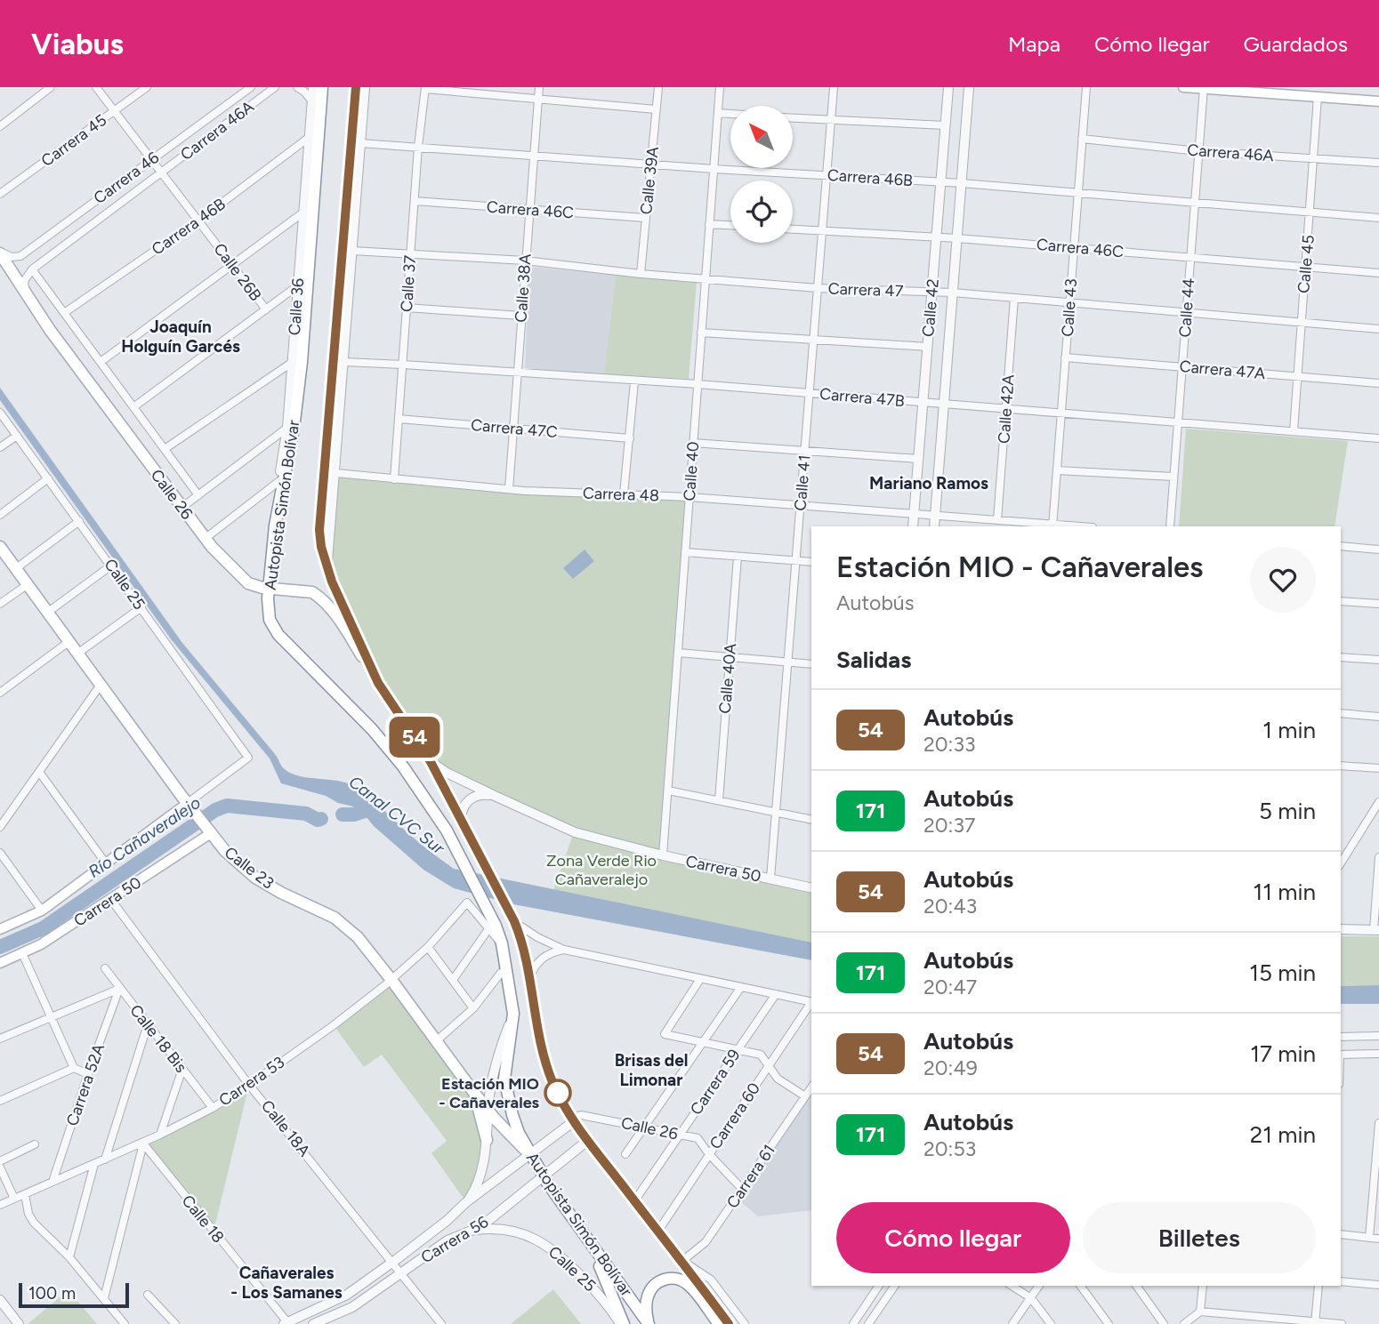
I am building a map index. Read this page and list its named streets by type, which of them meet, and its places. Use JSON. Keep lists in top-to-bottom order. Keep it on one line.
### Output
{"streets":{"main road":["Calle 26","Autopista Simón Bolívar","Calle 23","Carrera 50"],"street":["Carrera 46A","Carrera 45","Carrera 46","Carrera 46B","Calle 39A","Carrera 46C","Calle 45","Calle 26B","Calle 37","Calle 38A","Carrera 47","Calle 36","Calle 42","Calle 43","Calle 44","Carrera 47A","Carrera 47B","Calle 42A","Carrera 47C","Calle 40","Calle 41","Carrera 48","Calle 25","Calle 40A","Calle 18 Bis","Carrera 53","Carrera 59","Carrera 52A","Carrera 60","Calle 18A","Carrera 61","Calle 18","Carrera 56"]},"crossings":[["Carrera 46A","Calle 45"],["Carrera 46A","Calle 26B"],["Carrera 46A","Calle 43"],["Carrera 46A","Calle 44"],["Carrera 46A","Calle 26"],["Carrera 45","Calle 26B"],["Carrera 46","Calle 26B"],["Carrera 46","Calle 26"],["Carrera 46B","Calle 39A"],["Carrera 46B","Calle 45"],["Carrera 46B","Calle 26B"],["Carrera 46B","Calle 37"],["Carrera 46B","Calle 38A"],["Carrera 46B","Calle 36"],["Carrera 46B","Calle 42"],["Carrera 46B","Calle 43"],["Carrera 46B","Calle 44"],["Carrera 46B","Calle 40"],["Carrera 46B","Calle 41"],["Carrera 46B","Calle 26"],["Calle 39A","Carrera 46C"],["Calle 39A","Carrera 47"],["Carrera 46C","Calle 45"],["Carrera 46C","Calle 37"],["Carrera 46C","Calle 38A"],["Carrera 46C","Calle 42"],["Carrera 46C","Calle 43"],["Carrera 46C","Calle 44"],["Carrera 46C","Calle 41"],["Calle 45","Carrera 47"],["Calle 45","Carrera 47A"],["Calle 45","Carrera 47B"],["Calle 37","Carrera 47"],["Calle 37","Carrera 47B"],["Calle 37","Carrera 47C"],["Calle 37","Carrera 48"],["Calle 38A","Carrera 47"],["Calle 38A","Carrera 47B"],["Calle 38A","Carrera 47C"],["Calle 38A","Carrera 48"],["Carrera 47","Calle 42"],["Carrera 47","Calle 43"],["Carrera 47","Calle 44"],["Carrera 47","Calle 42A"],["Carrera 47","Calle 40"],["Carrera 47","Calle 41"],["Calle 36","Autopista Simón Bolívar"],["Calle 42","Carrera 47B"],["Calle 42","Carrera 48"],["Calle 43","Carrera 47A"],["Calle 43","Carrera 47B"],["Calle 43","Carrera 48"],["Calle 44","Carrera 47A"],["Calle 44","Carrera 47B"],["Carrera 47B","Calle 42A"],["Carrera 47B","Calle 40"],["Carrera 47B","Calle 41"],["Calle 42A","Carrera 48"],["Calle 40","Carrera 48"],["Calle 40","Carrera 50"],["Calle 41","Carrera 48"],["Calle 41","Carrera 50"],["Calle 26","Autopista Simón Bolívar"],["Calle 26","Carrera 59"],["Calle 26","Carrera 60"],["Calle 26","Carrera 61"],["Calle 26","Carrera 56"],["Autopista Simón Bolívar","Calle 23"],["Autopista Simón Bolívar","Carrera 56"],["Calle 25","Carrera 50"],["Calle 25","Carrera 56"],["Calle 23","Carrera 50"],["Calle 23","Carrera 53"],["Calle 23","Carrera 56"],["Carrera 50","Calle 18A"],["Calle 18 Bis","Carrera 53"],["Calle 18 Bis","Carrera 52A"],["Carrera 53","Carrera 52A"],["Carrera 53","Calle 18A"],["Carrera 53","Calle 18"],["Calle 18A","Carrera 56"],["Calle 18","Carrera 56"]],"districts":["Joaquín Holguín Garcés","Mariano Ramos","Brisas del Limonar","Cañaverales - Los Samanes"],"water":["Canal CVC Sur","Río Cañaveralejo"],"parks":["Zona Verde Rio Cañaveralejo"],"places":["Estación MIO - Cañaverales"],"lines":["bus line 54"],"scale_bar":"100 m","north":"top left","page":{"header":"Viabus","nav":["Mapa","Cómo llegar","Guardados"],"on_map":"54","heading":[["Estación MIO - Cañaverales","Autobús"],"Salidas"],"list":[{"mark":"54","name":"Autobús","note":"20:33","value":"1 min"},{"mark":"171","name":"Autobús","note":"20:37","value":"5 min"},{"mark":"54","name":"Autobús","note":"20:43","value":"11 min"},{"mark":"171","name":"Autobús","note":"20:47","value":"15 min"},{"mark":"54","name":"Autobús","note":"20:49","value":"17 min"},{"mark":"171","name":"Autobús","note":"20:53","value":"21 min"}],"buttons":["Cómo llegar","Billetes"],"scale":"100 m"}}
